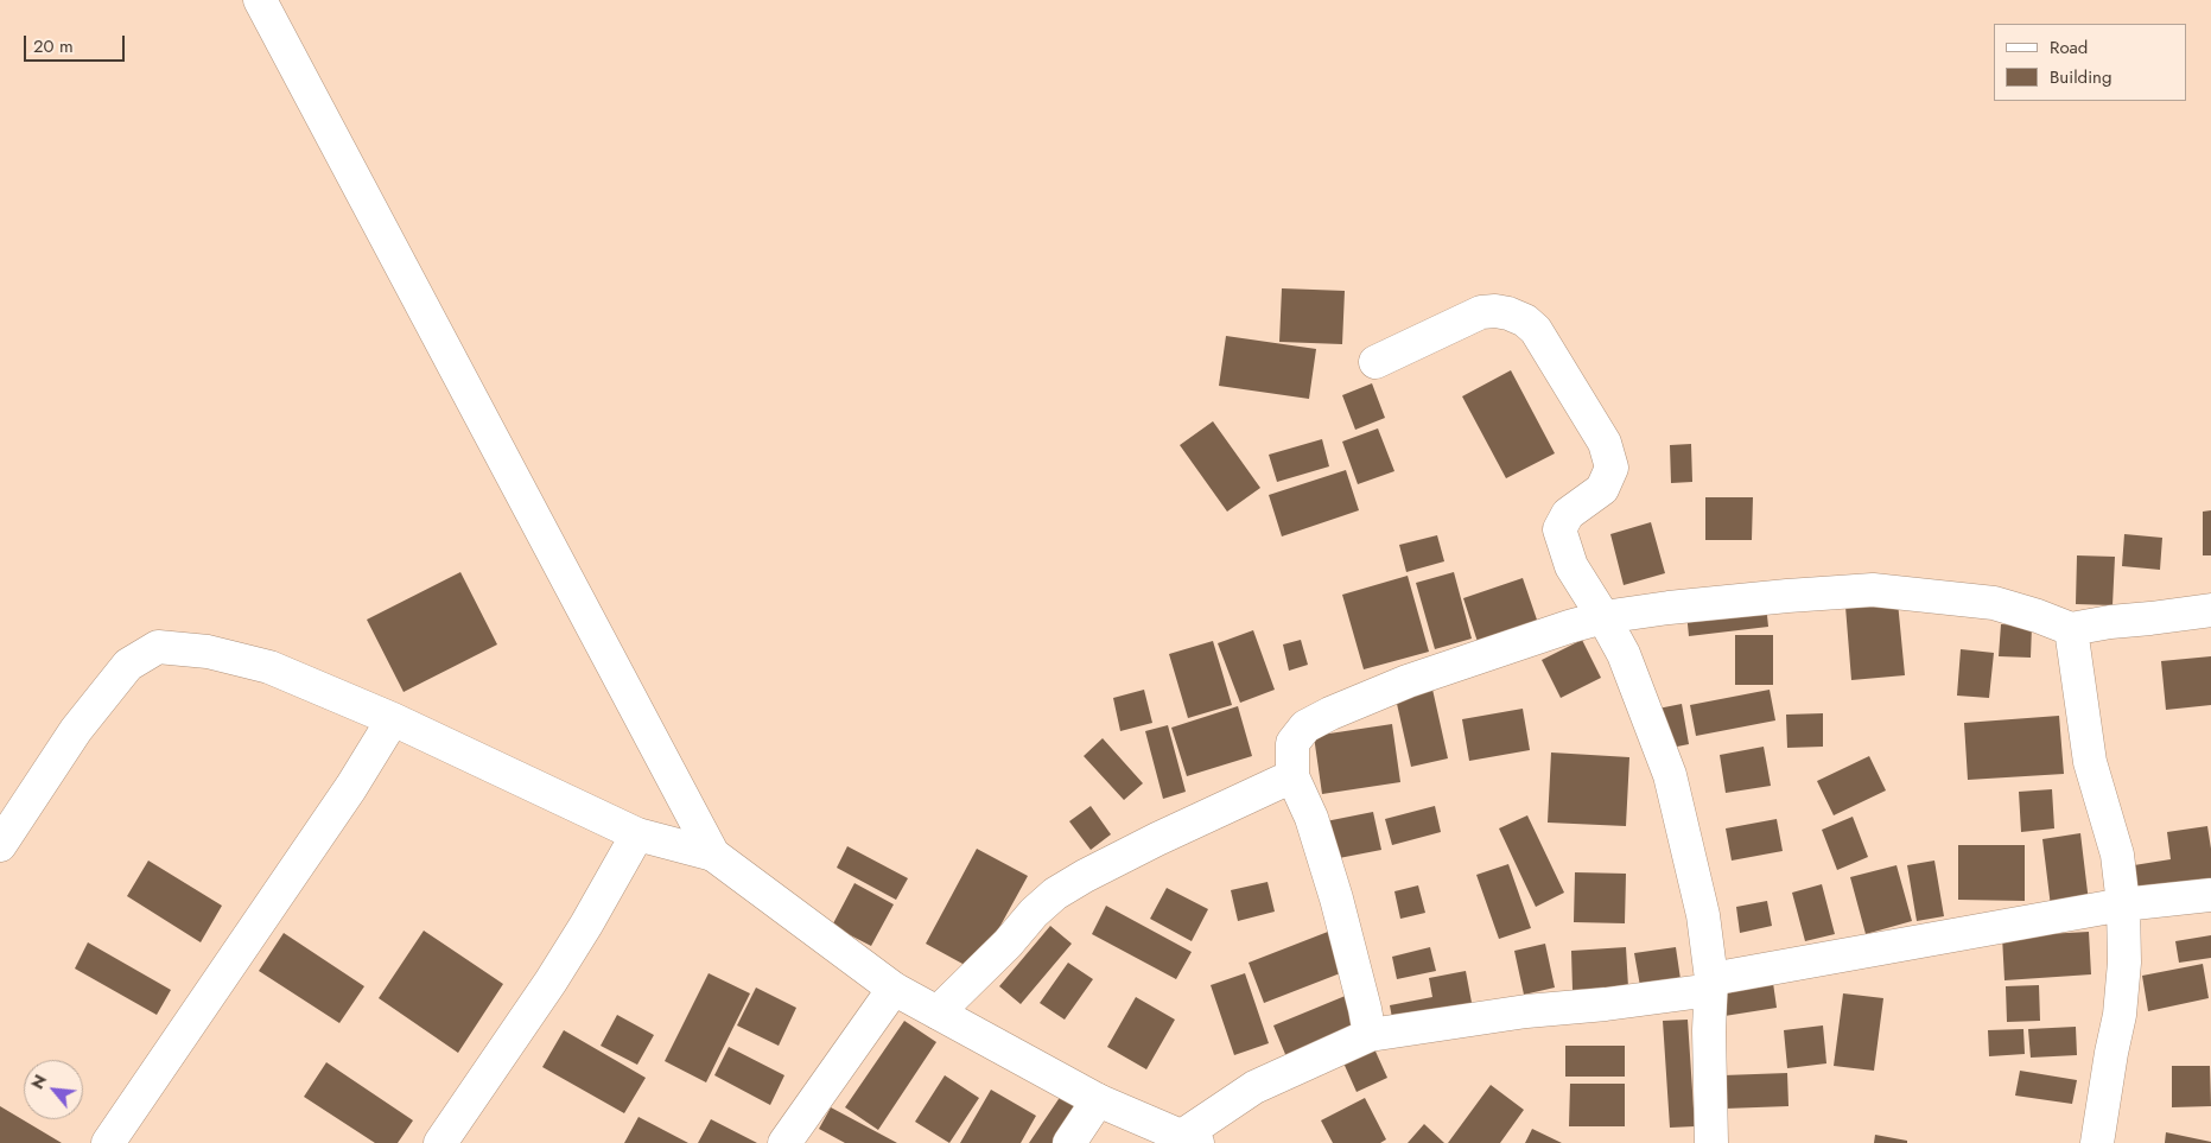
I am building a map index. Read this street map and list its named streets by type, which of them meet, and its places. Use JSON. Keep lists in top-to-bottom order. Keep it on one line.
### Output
{"legend":["Road","Building"],"scale_bar":"20 m","north":"top left"}
